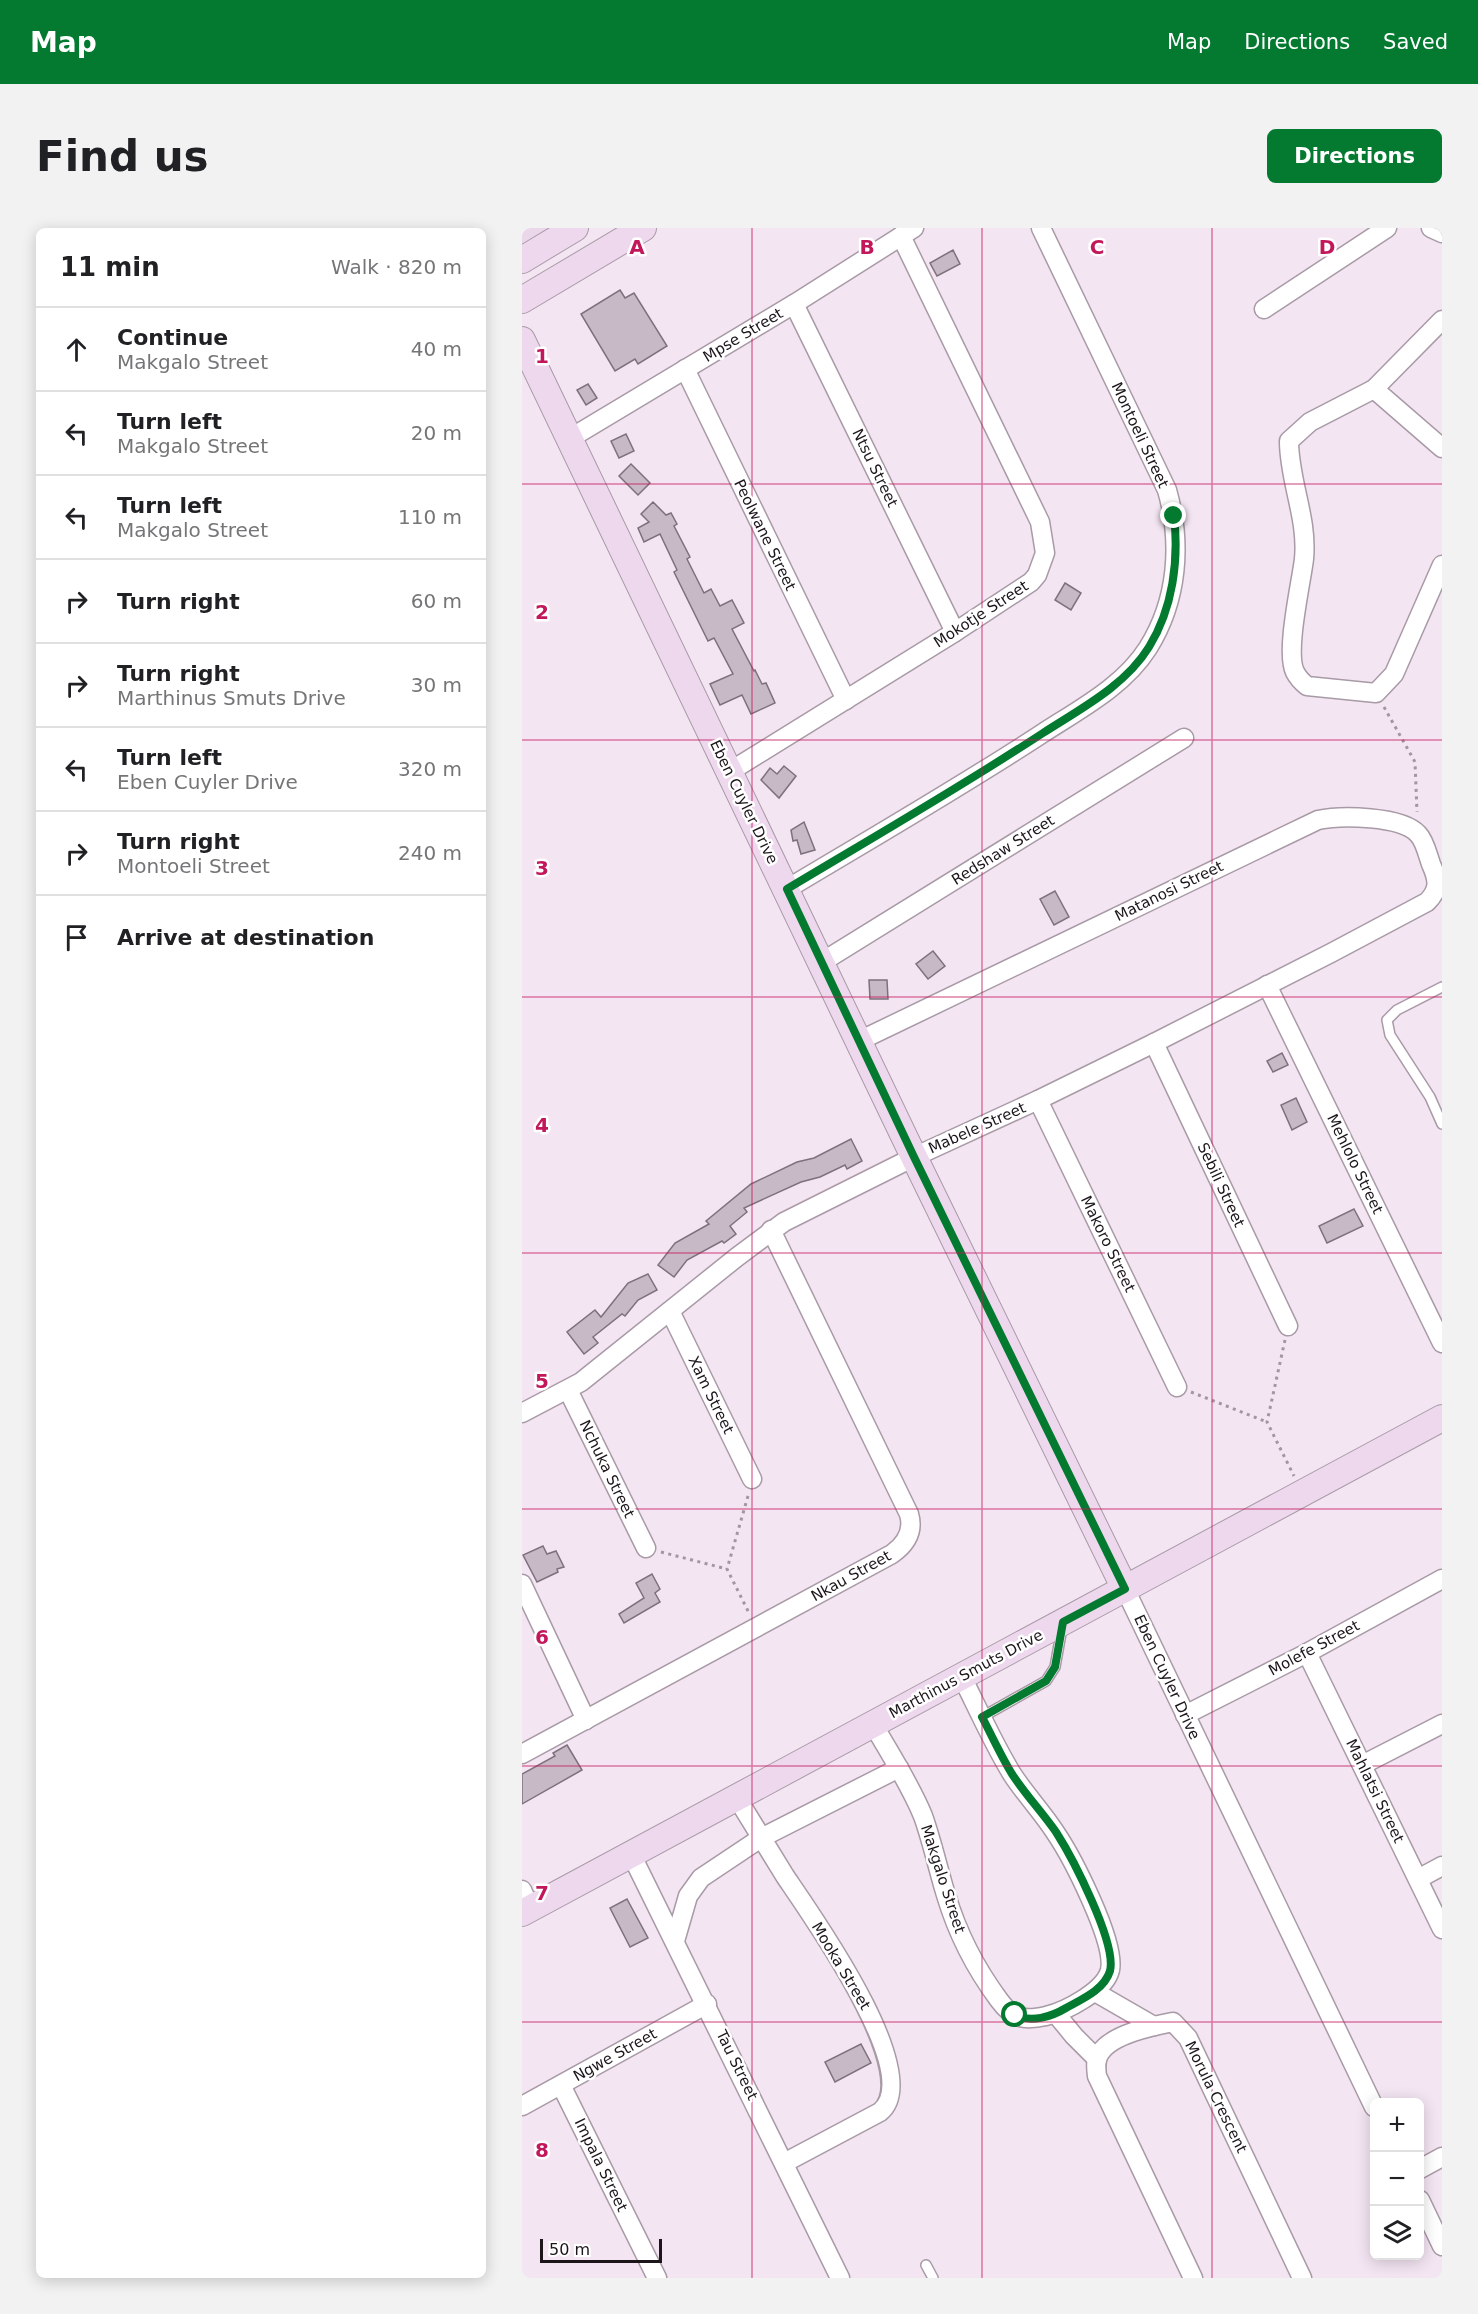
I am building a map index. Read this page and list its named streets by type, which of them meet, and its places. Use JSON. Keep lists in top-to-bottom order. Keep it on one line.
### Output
{"streets":{"street":["Mpse Street","Montoeli Street","Ntsu Street","Peolwane Street","Mokotje Street","Eben Cuyler Drive","Redshaw Street","Matanosi Street","Mabele Street","Mehlolo Street","Sebili Street","Makoro Street","Xam Street","Nchuka Street","Nkau Street","Molefe Street","Marthinus Smuts Drive","Mahlatsi Street","Makgalo Street","Mooka Street","Ngwe Street","Tau Street","Morula Crescent","Impala Street"]},"crossings":[["Mpse Street","Ntsu Street"],["Mpse Street","Peolwane Street"],["Mpse Street","Mokotje Street"],["Mpse Street","Eben Cuyler Drive"],["Montoeli Street","Eben Cuyler Drive"],["Ntsu Street","Mokotje Street"],["Peolwane Street","Mokotje Street"],["Mokotje Street","Eben Cuyler Drive"],["Eben Cuyler Drive","Redshaw Street"],["Eben Cuyler Drive","Matanosi Street"],["Eben Cuyler Drive","Mabele Street"],["Eben Cuyler Drive","Molefe Street"],["Eben Cuyler Drive","Marthinus Smuts Drive"],["Matanosi Street","Mabele Street"],["Mabele Street","Mehlolo Street"],["Mabele Street","Sebili Street"],["Mabele Street","Makoro Street"],["Mabele Street","Xam Street"],["Mabele Street","Nchuka Street"],["Mabele Street","Nkau Street"],["Molefe Street","Mahlatsi Street"],["Marthinus Smuts Drive","Makgalo Street"],["Marthinus Smuts Drive","Mooka Street"],["Marthinus Smuts Drive","Tau Street"],["Mooka Street","Tau Street"],["Ngwe Street","Tau Street"],["Ngwe Street","Impala Street"]],"scale_bar":"50 m","page":{"header":"Map","nav":["Map","Directions","Saved"],"buttons":"Directions","title":"Find us","heading":["11 min","Walk · 820 m"],"list":[["Continue","Makgalo Street","40 m"],["Turn left","Makgalo Street","20 m"],["Turn left","Makgalo Street","110 m"],["Turn right","60 m"],["Turn right","Marthinus Smuts Drive","30 m"],["Turn left","Eben Cuyler Drive","320 m"],["Turn right","Montoeli Street","240 m"],"Arrive at destination"],"map_buttons":["+","−"],"scale":"50 m"},"grid":{"columns":["A","B","C","D"],"rows":["1","2","3","4","5","6","7","8"]}}
